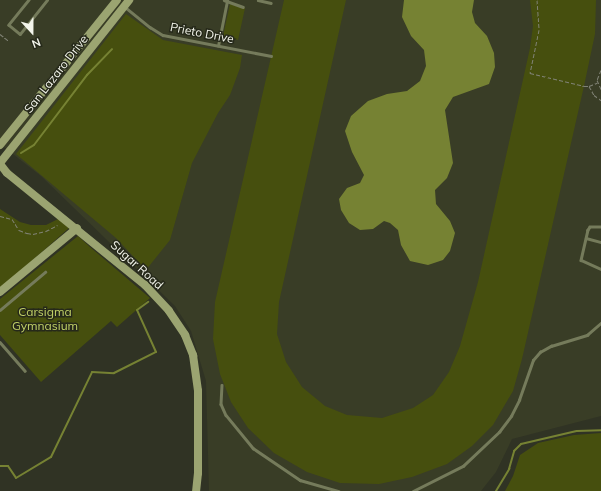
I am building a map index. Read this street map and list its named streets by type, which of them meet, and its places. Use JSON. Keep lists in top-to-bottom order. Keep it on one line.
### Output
{"streets":{"street":["San Lazaro Drive","Sugar Road"],"lane":["Prieto Drive"]},"crossings":[["Prieto Drive","San Lazaro Drive"],["San Lazaro Drive","Sugar Road"]],"parks":["Carsigma Gymnasium"],"north":"bottom"}
